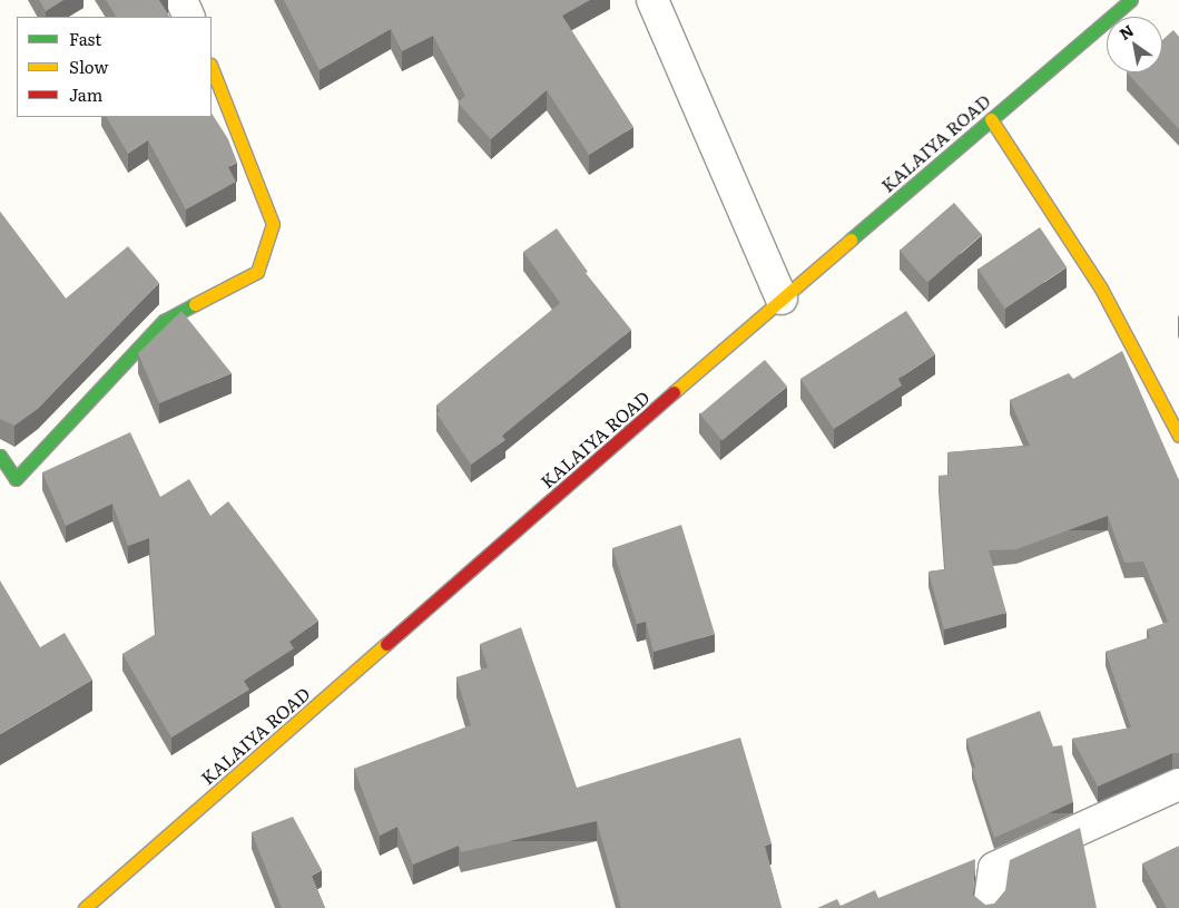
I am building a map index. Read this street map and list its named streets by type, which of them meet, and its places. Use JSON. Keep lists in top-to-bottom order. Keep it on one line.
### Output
{"streets":{"main road":["KALAIYA ROAD"]},"legend":["Fast","Slow","Jam"],"north":"top left"}
